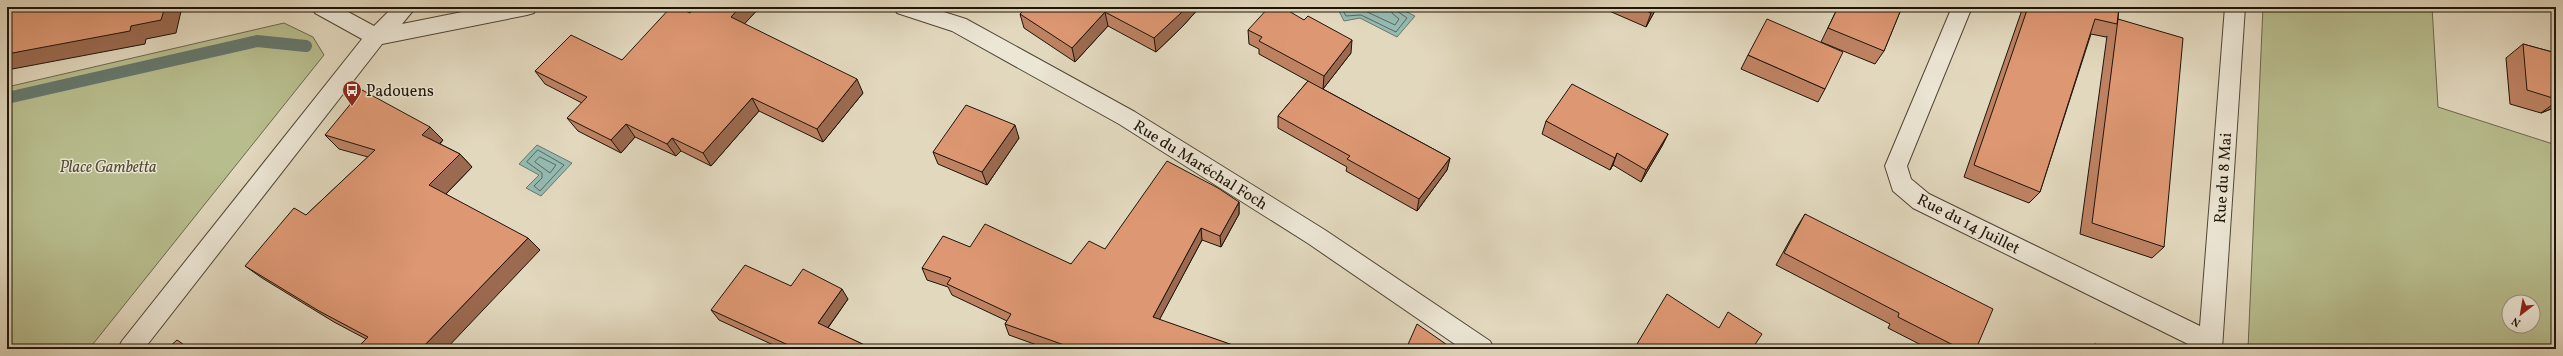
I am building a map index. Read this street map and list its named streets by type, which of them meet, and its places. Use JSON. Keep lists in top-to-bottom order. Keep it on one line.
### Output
{"streets":{"street":["Rue du Maréchal Foch","Rue du 8 Mai","Rue du 14 Juillet"]},"crossings":[["Rue du 8 Mai","Rue du 14 Juillet"]],"parks":["Place Gambetta"],"places":{"bus stop":["Padouens"]},"north":"bottom left"}
